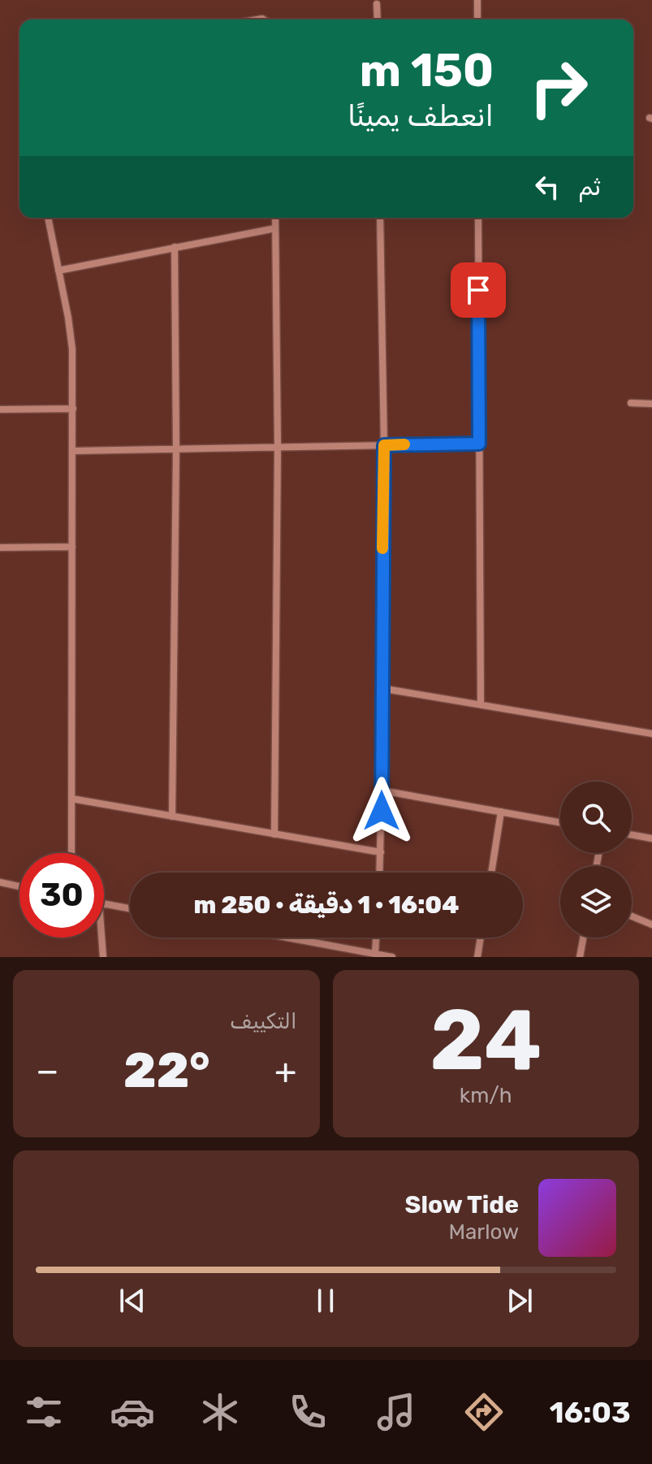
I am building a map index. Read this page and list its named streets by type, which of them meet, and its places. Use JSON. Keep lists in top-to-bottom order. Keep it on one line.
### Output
{"page":{"turn":["150 m","انعطف يمينًا"],"then":"ثم","limit":"30","trip":"16:04 · 1 دقيقة · 250 m","tile":[["24","km/h"],"التكييف"],"heat":["−","22°","+"],"song":["Slow Tide","Marlow"],"tabs":"16:03"}}
